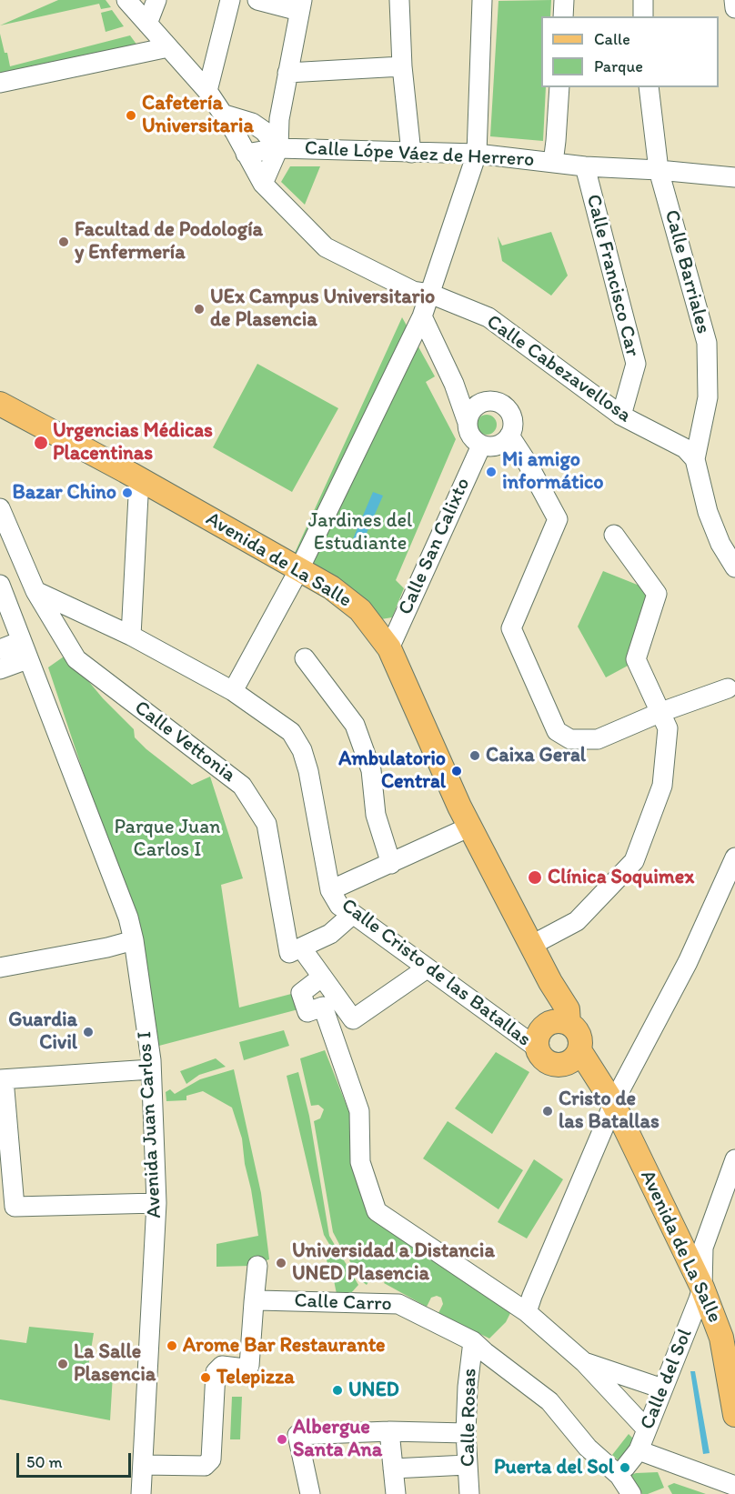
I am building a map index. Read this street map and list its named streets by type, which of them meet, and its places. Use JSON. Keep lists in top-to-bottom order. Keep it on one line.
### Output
{"streets":{"main road":["Avenida de La Salle"],"street":["Calle Lópe Váez de Herrero","Calle Barriales","Calle Francisco Car","Calle Cabezavellosa","Calle San Calixto","Calle Vettonia","Calle Cristo de las Batallas","Avenida Juan Carlos I","Calle Carro","Calle del Sol","Calle Rosas"]},"crossings":[["Calle Lópe Váez de Herrero","Calle Barriales"],["Calle Lópe Váez de Herrero","Calle Francisco Car"],["Calle Lópe Váez de Herrero","Calle Cabezavellosa"],["Calle Barriales","Calle Cabezavellosa"],["Calle Francisco Car","Calle Cabezavellosa"],["Calle San Calixto","Avenida de La Salle"],["Avenida de La Salle","Calle Cristo de las Batallas"],["Avenida de La Salle","Calle del Sol"],["Calle Vettonia","Calle Cristo de las Batallas"],["Calle Carro","Calle del Sol"],["Calle Carro","Calle Rosas"]],"parks":["Jardines del Estudiante","Parque Juan Carlos I"],"places":["Cafetería Universitaria","Facultad de Podología y Enfermería","UEx Campus Universitario de Plasencia","Urgencias Médicas Placentinas","Mi amigo informático","Bazar Chino","Caixa Geral","Ambulatorio Central","Clínica Soquimex","Guardia Civil","Cristo de las Batallas","Universidad a Distancia UNED Plasencia","Arome Bar Restaurante","La Salle Plasencia","Telepizza","UNED","Albergue Santa Ana","Puerta del Sol"],"legend":["Calle","Parque"],"scale_bar":"50 m"}
